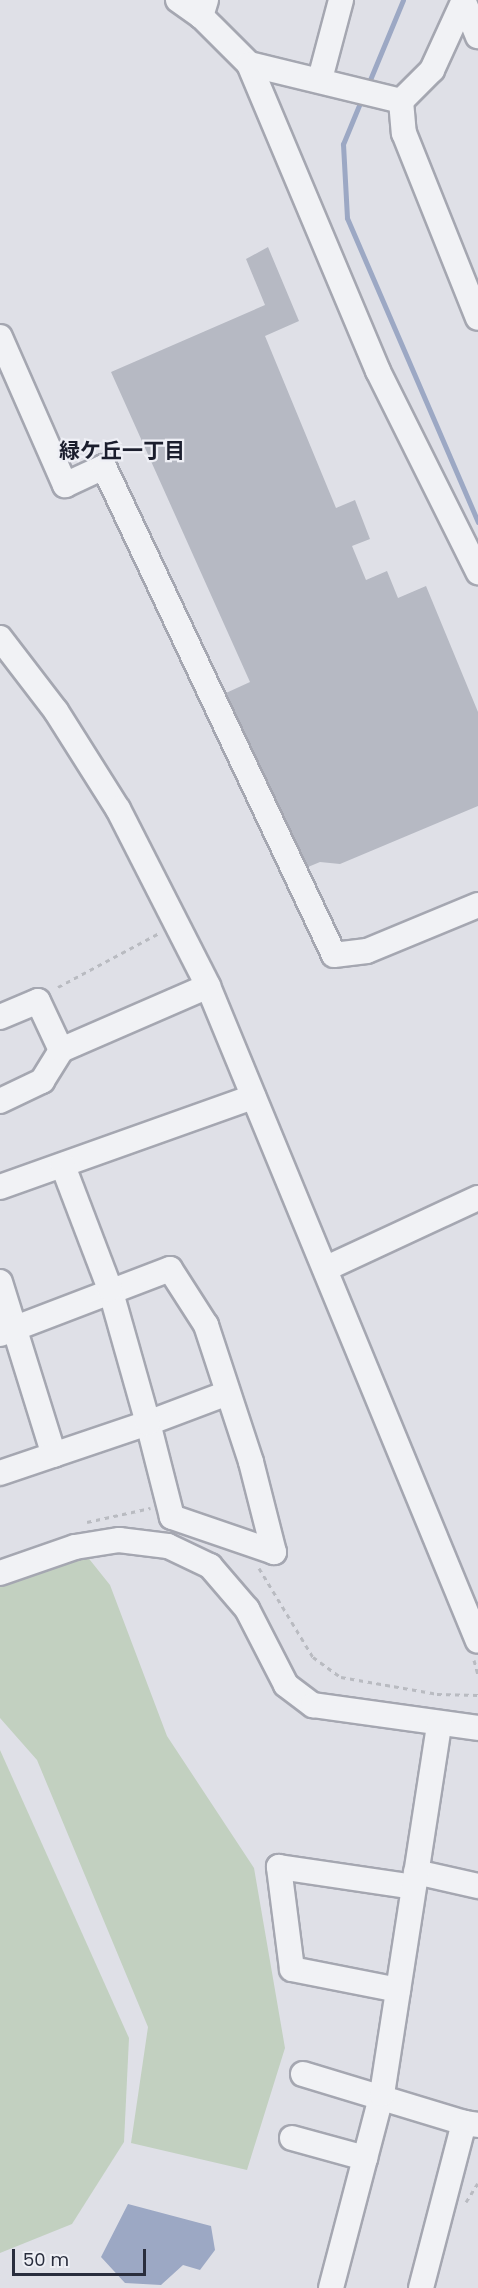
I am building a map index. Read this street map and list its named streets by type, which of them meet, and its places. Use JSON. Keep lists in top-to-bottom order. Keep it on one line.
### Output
{"districts":["緑ケ丘一丁目"],"scale_bar":"50 m"}
